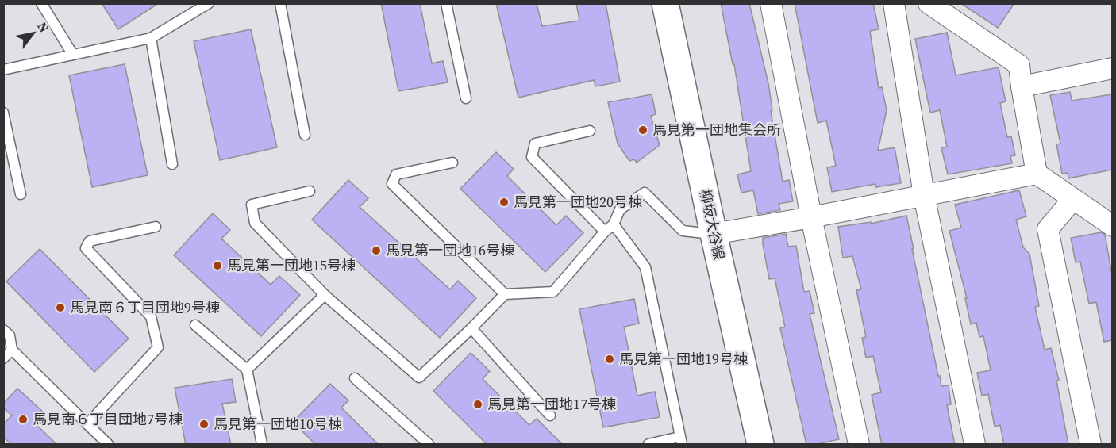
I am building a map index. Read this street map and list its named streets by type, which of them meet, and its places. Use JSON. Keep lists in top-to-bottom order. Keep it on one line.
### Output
{"streets":{"street":["柳坂大谷線"]},"places":["馬見第一団地集会所","馬見第一団地20号棟","馬見第一団地16号棟","馬見第一団地15号棟","馬見南６丁目団地9号棟","馬見第一団地19号棟","馬見第一団地17号棟","馬見南６丁目団地7号棟","馬見第一団地10号棟"],"north":"top right"}
